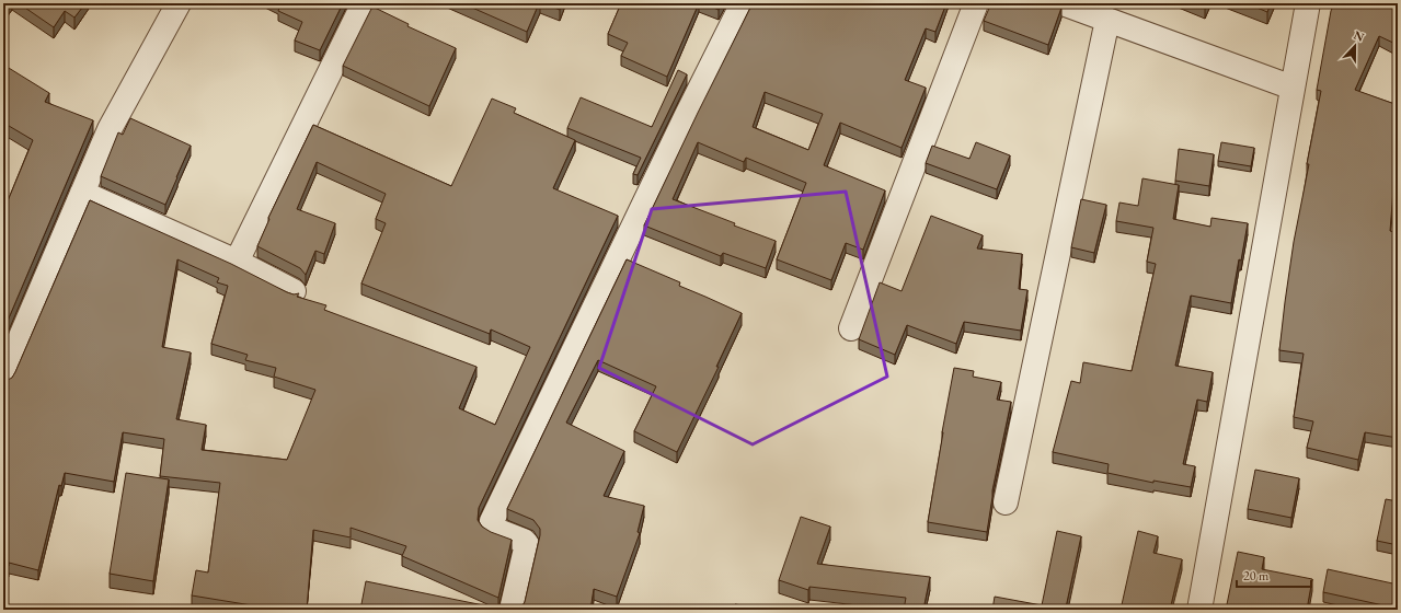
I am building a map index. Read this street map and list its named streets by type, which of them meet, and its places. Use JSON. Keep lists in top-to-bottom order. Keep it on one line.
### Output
{"scale_bar":"20 m","north":"top"}
